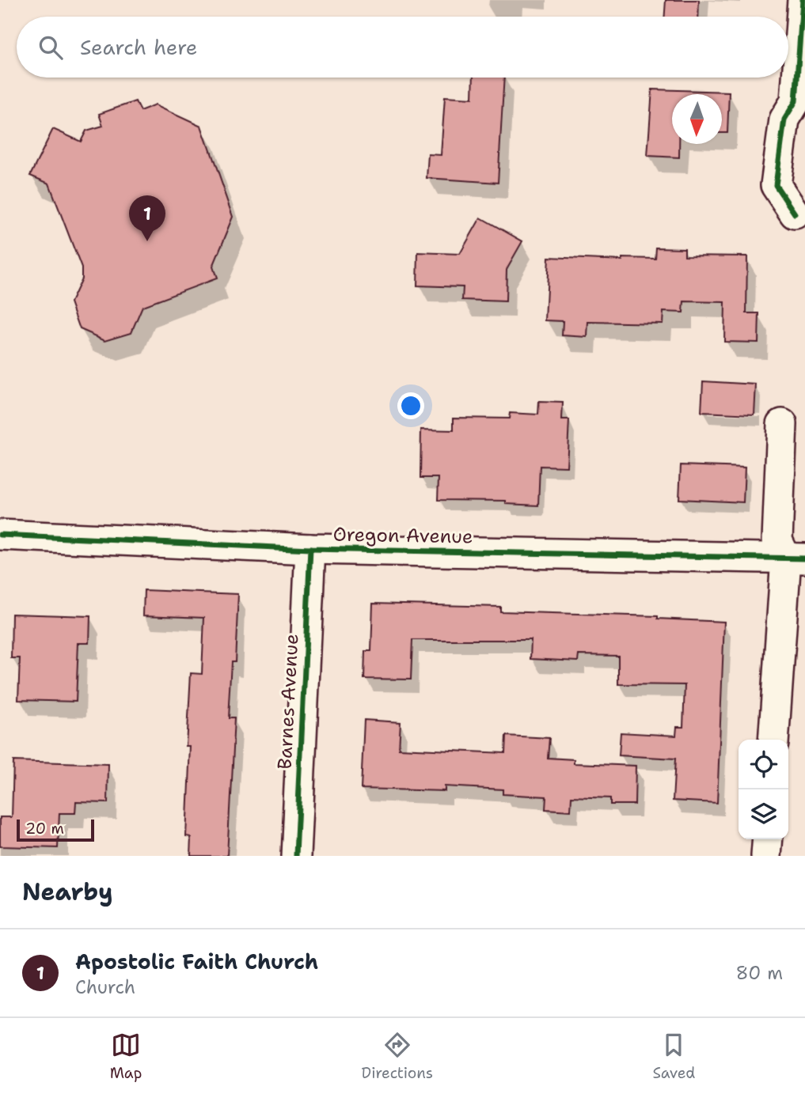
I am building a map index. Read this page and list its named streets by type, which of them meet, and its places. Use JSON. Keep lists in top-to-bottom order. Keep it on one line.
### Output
{"streets":{"street":["Oregon Avenue","Barnes Avenue"]},"crossings":[["Oregon Avenue","Barnes Avenue"]],"scale_bar":"20 m","north":"bottom","page":{"search":"Search here","pins":"1","scale":"20 m","heading":"Nearby","list":[{"mark":"1","name":"Apostolic Faith Church","note":"Church","value":"80 m"}],"nav":["Map","Directions","Saved"]}}
